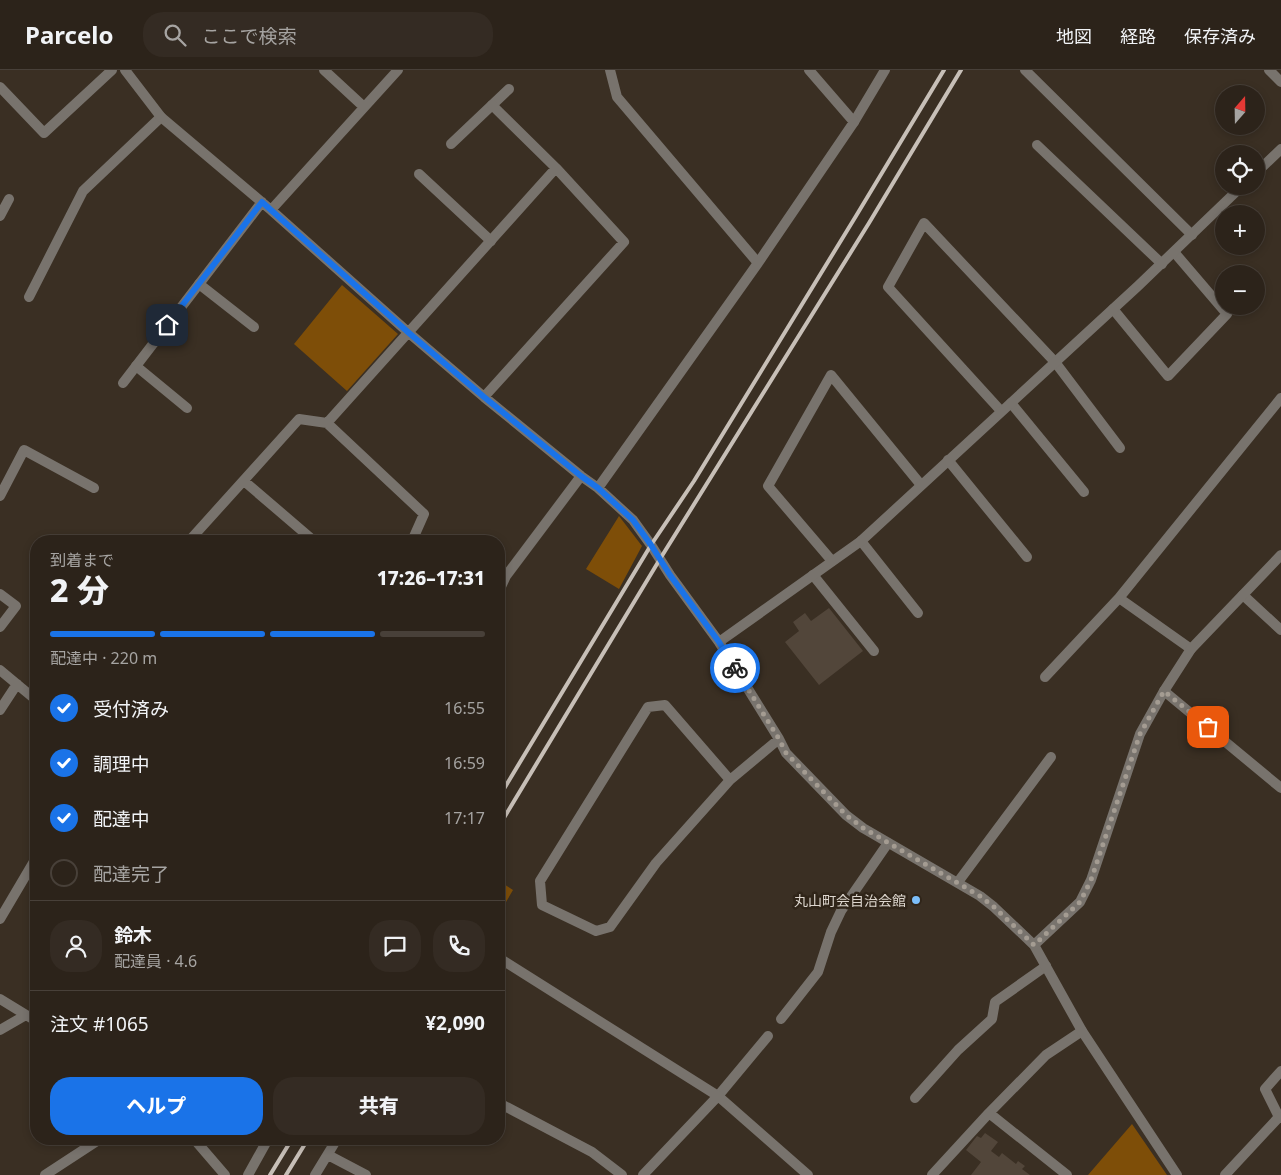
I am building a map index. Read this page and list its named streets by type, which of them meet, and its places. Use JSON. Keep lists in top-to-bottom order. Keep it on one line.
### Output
{"places":["丸山町会自治会館"],"north":"top","page":{"header":"Parcelo","search":"ここで検索","nav":["地図","経路","保存済み"],"map_buttons":["+","−"],"heading":["2 分","到着まで","17:26–17:31"],"panel":["鈴木","配達員 · 4.6","注文 #1065","¥2,090"],"bar":"配達中 · 220 m","list":[["受付済み","16:55"],["調理中","16:59"],["配達中","17:17"],"配達完了"],"buttons":["ヘルプ","共有"]}}
